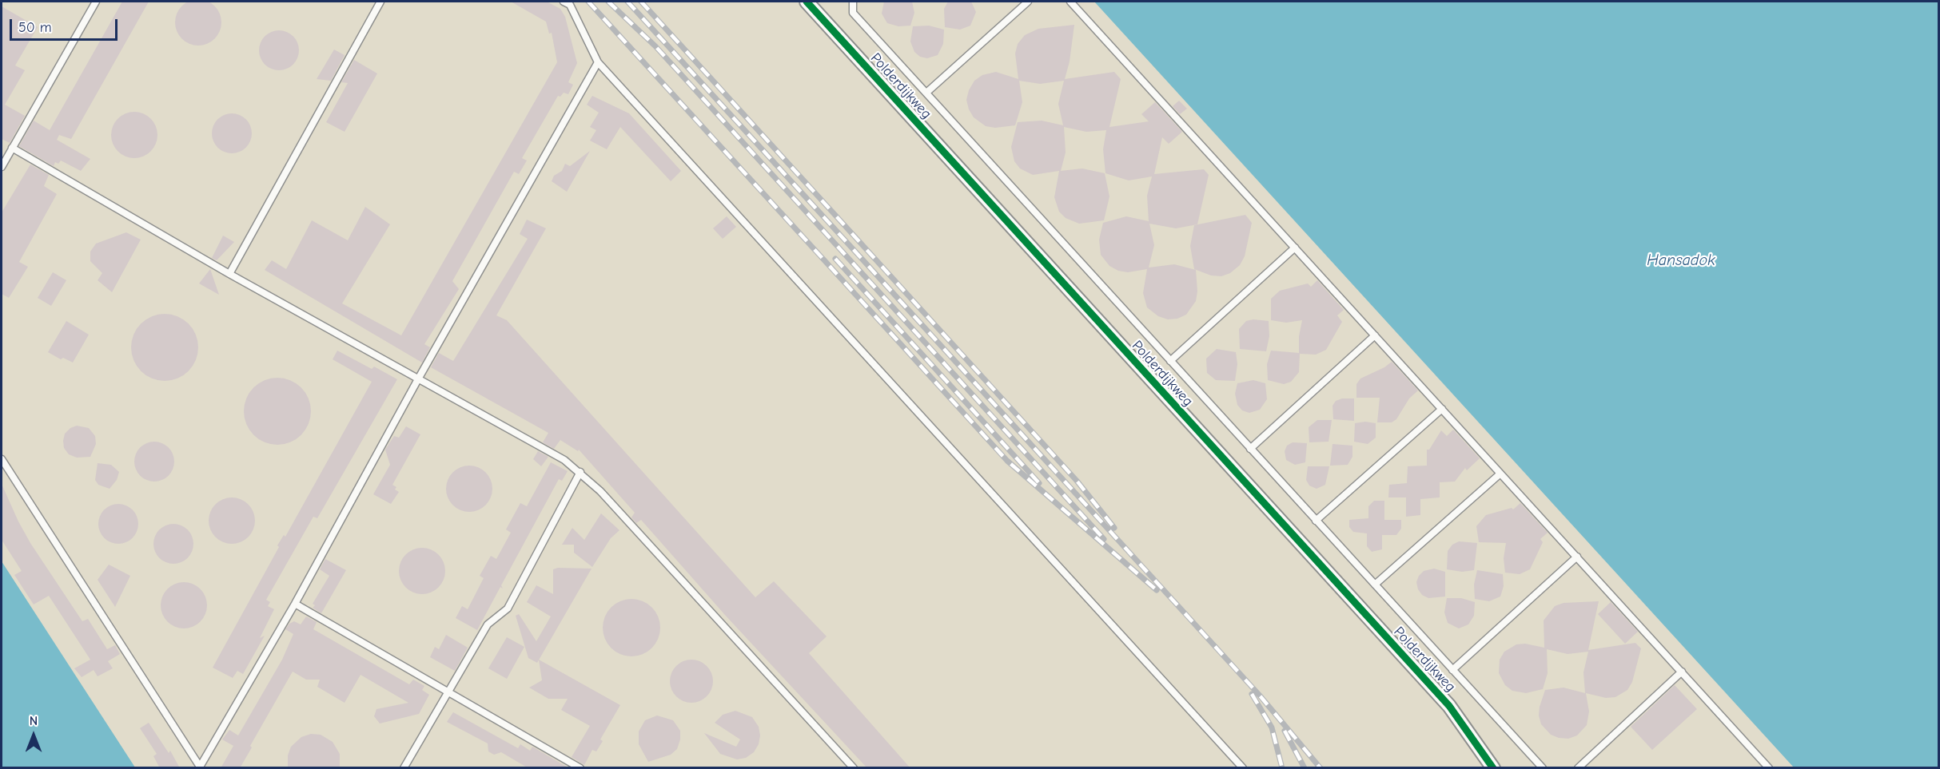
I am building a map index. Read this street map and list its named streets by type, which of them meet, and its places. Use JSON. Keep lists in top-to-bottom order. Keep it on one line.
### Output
{"streets":{"street":["Polderdijkweg"]},"water":["Hansadok"],"scale_bar":"50 m","north":"top"}
